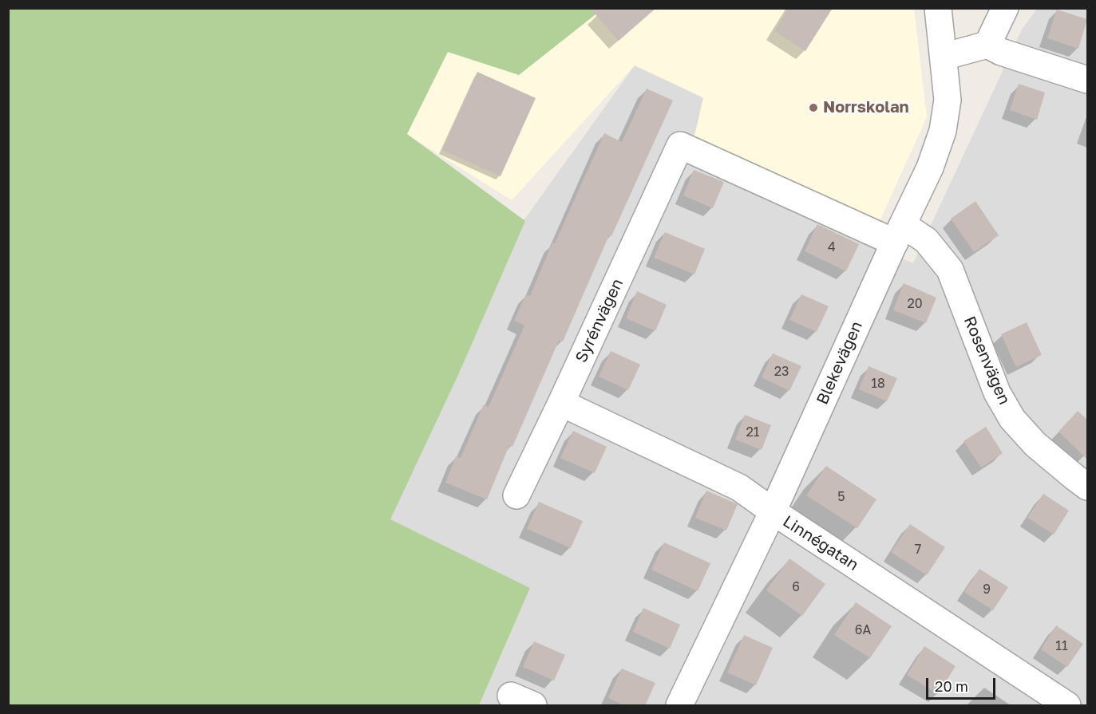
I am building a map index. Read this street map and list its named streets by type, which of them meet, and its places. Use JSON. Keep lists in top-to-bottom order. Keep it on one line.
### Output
{"streets":{"street":["Syrénvägen","Rosenvägen","Blekevägen","Linnégatan"]},"crossings":[["Syrénvägen","Rosenvägen"],["Syrénvägen","Linnégatan"],["Rosenvägen","Blekevägen"],["Blekevägen","Linnégatan"]],"places":["Norrskolan"],"house_numbers":["4","20","23","18","21","5","7","6","9","6A","11"],"scale_bar":"20 m"}
